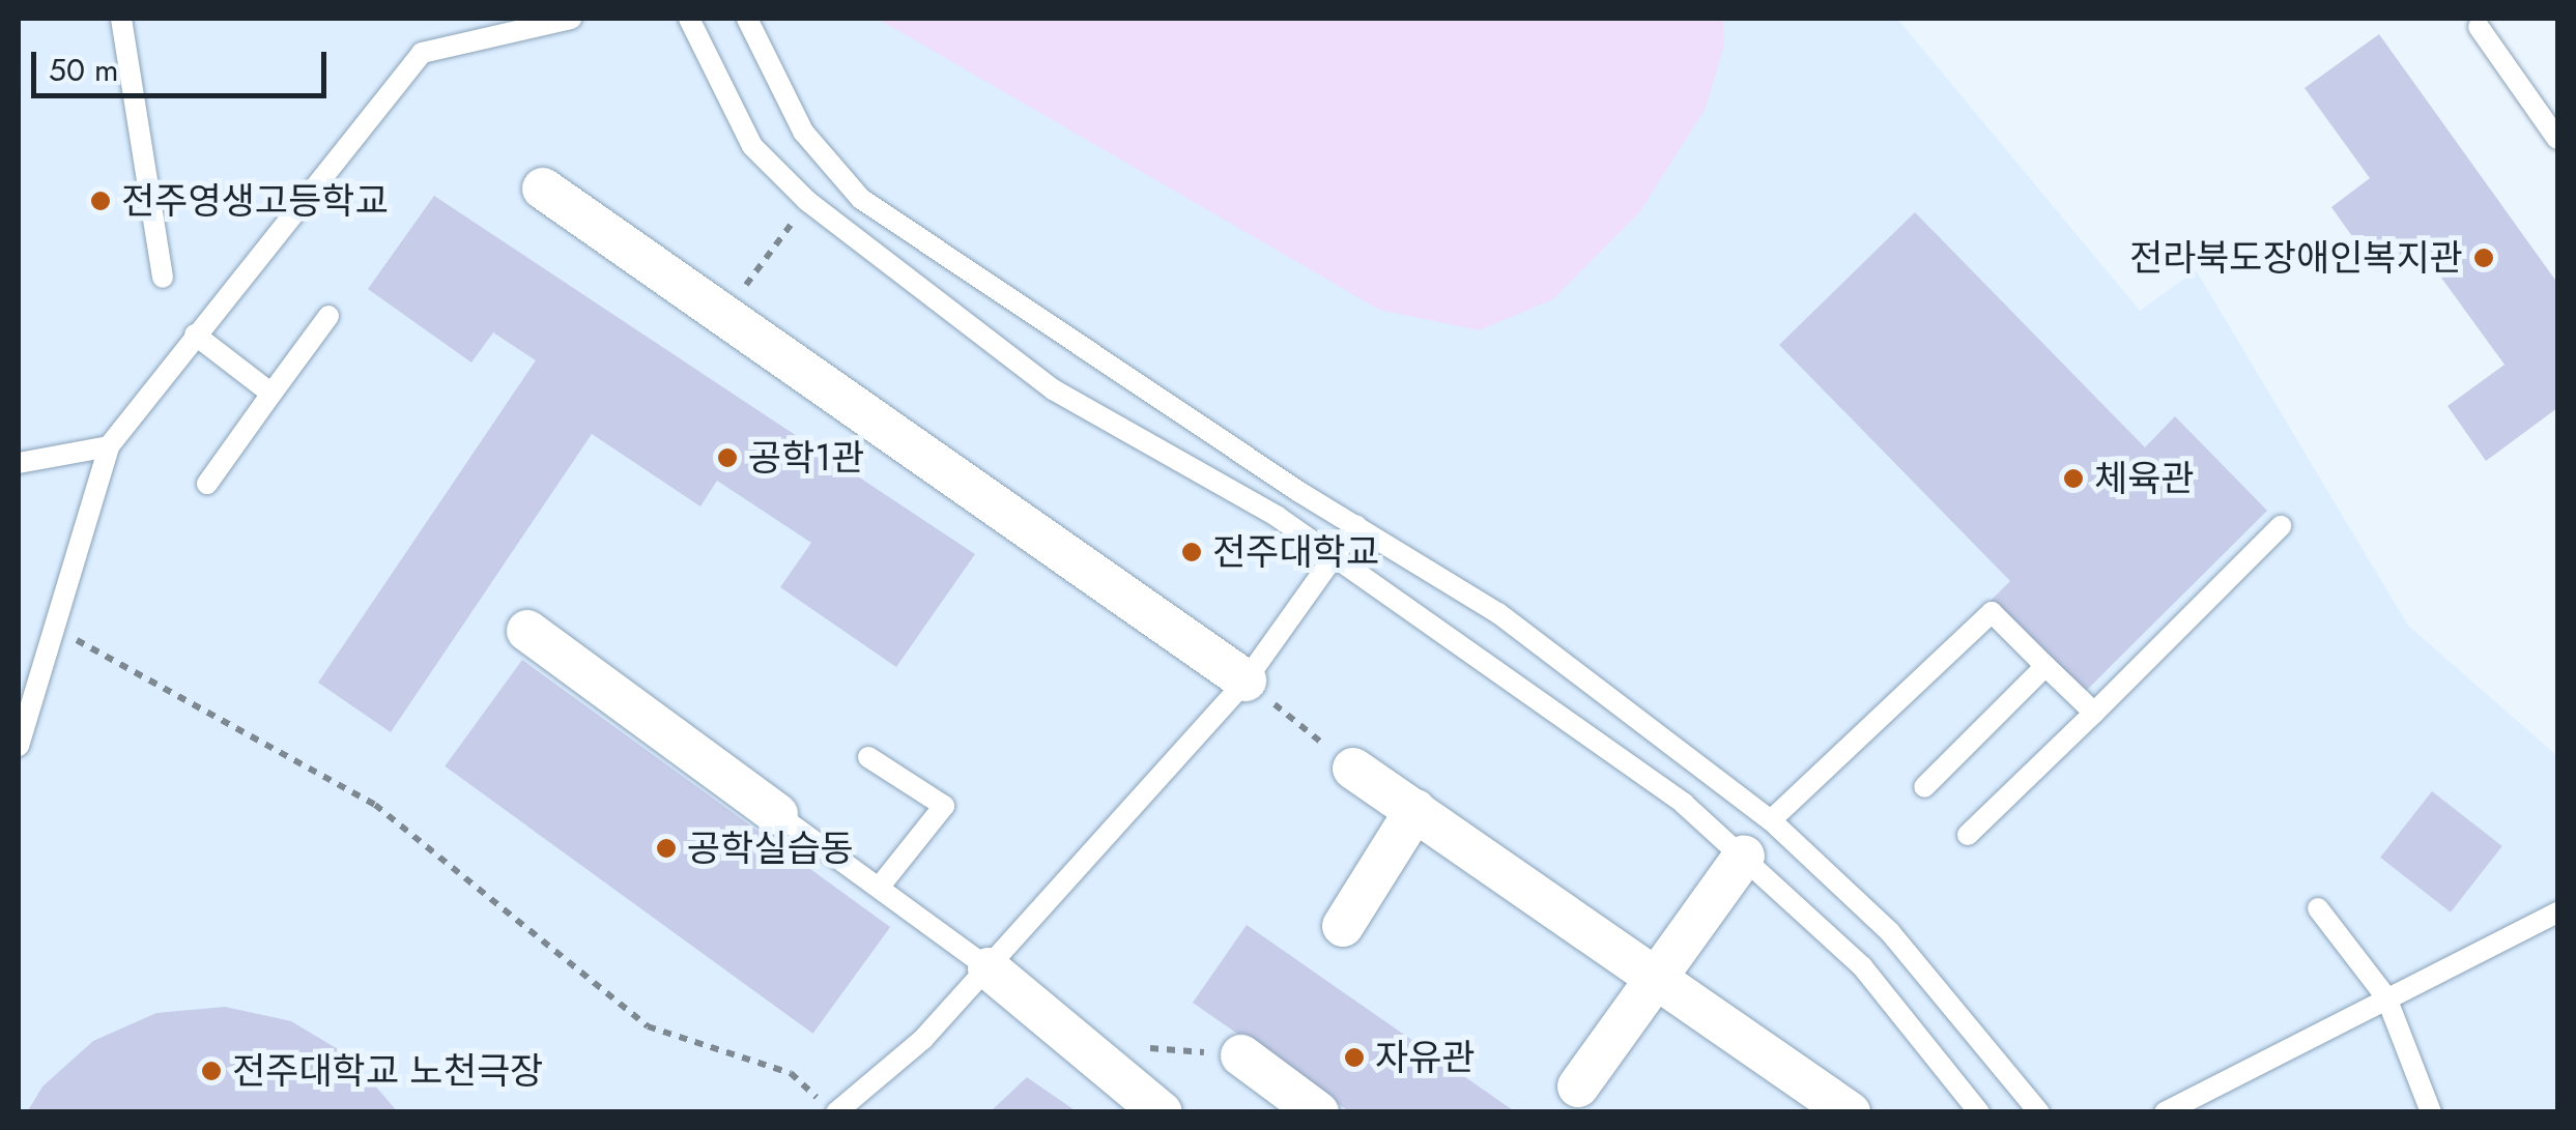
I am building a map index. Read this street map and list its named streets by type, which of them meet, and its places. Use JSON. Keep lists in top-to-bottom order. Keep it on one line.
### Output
{"places":["전주영생고등학교","전라북도장애인복지관","공학1관","체육관","전주대학교","공학실습동","자유관","전주대학교 노천극장"],"scale_bar":"50 m"}
